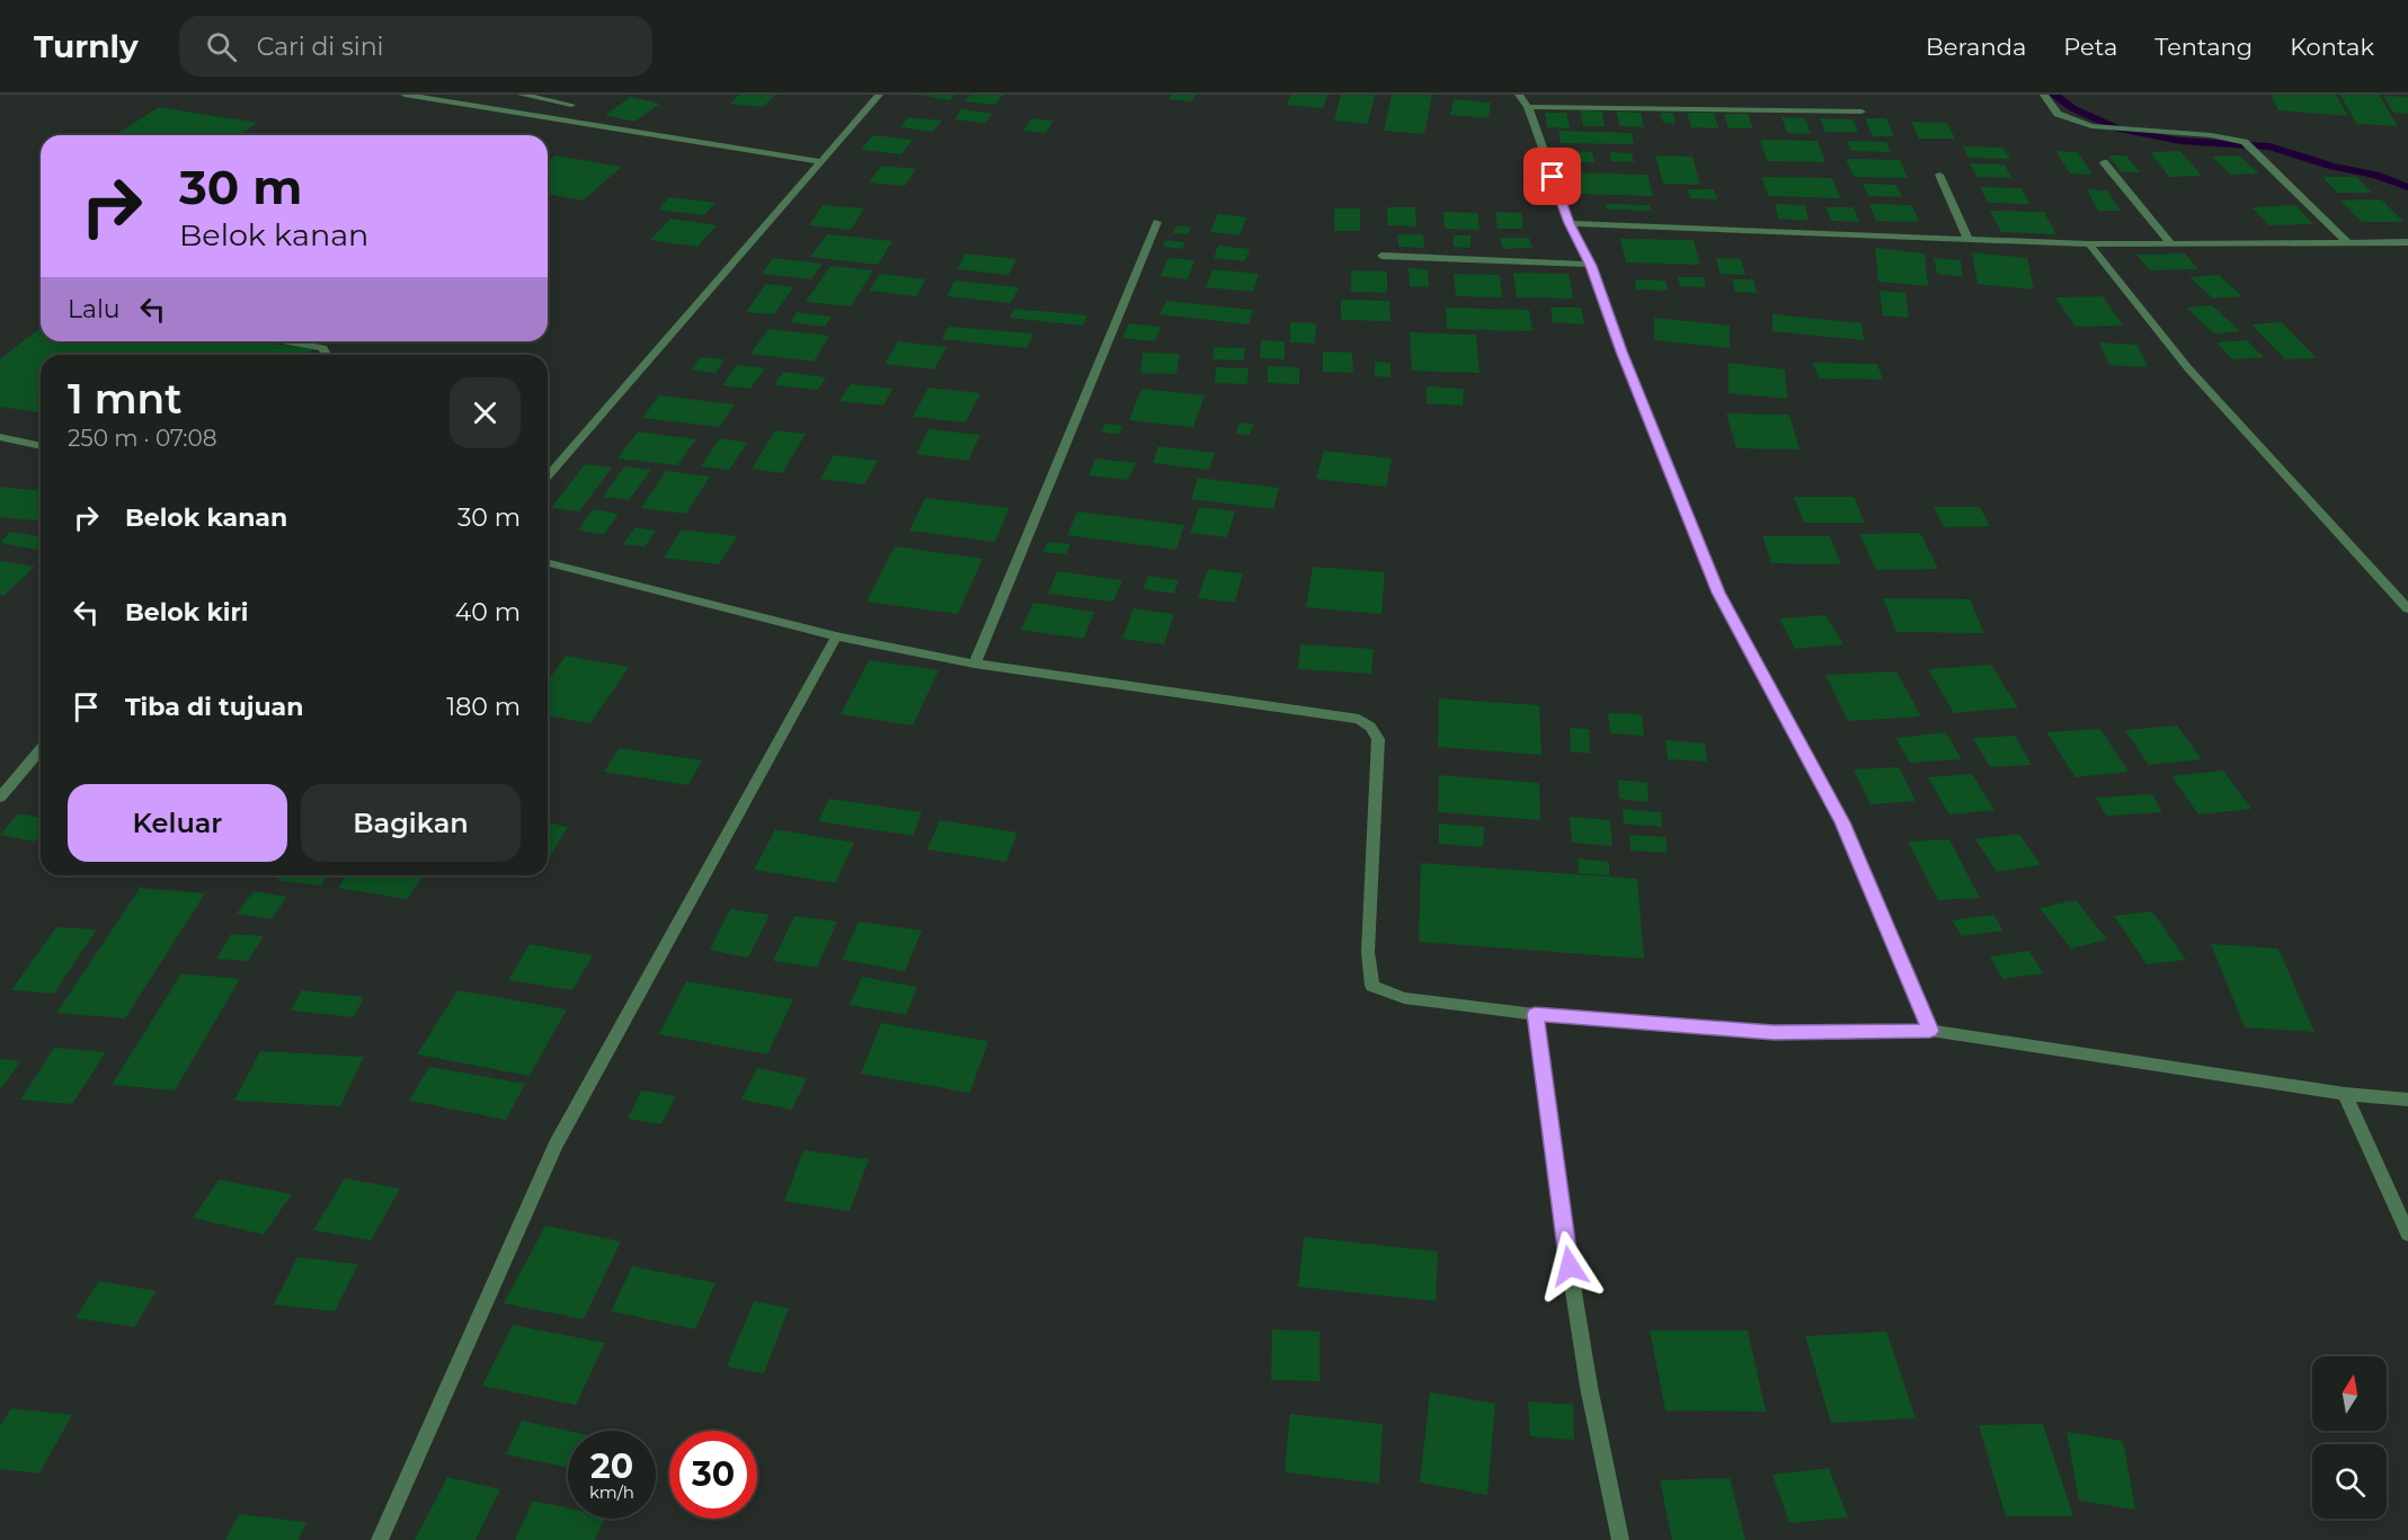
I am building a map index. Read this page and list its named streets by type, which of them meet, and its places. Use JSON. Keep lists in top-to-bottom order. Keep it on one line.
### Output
{"north":"top","page":{"header":"Turnly","search":"Cari di sini","nav":["Beranda","Peta","Tentang","Kontak"],"turn":["30 m","Belok kanan"],"then":"Lalu","heading":["1 mnt","250 m · 07:08"],"list":[{"name":"Belok kanan","value":"30 m"},{"name":"Belok kiri","value":"40 m"},{"name":"Tiba di tujuan","value":"180 m"}],"buttons":["Keluar","Bagikan"],"speed":"20 km/h","limit":"30"}}
